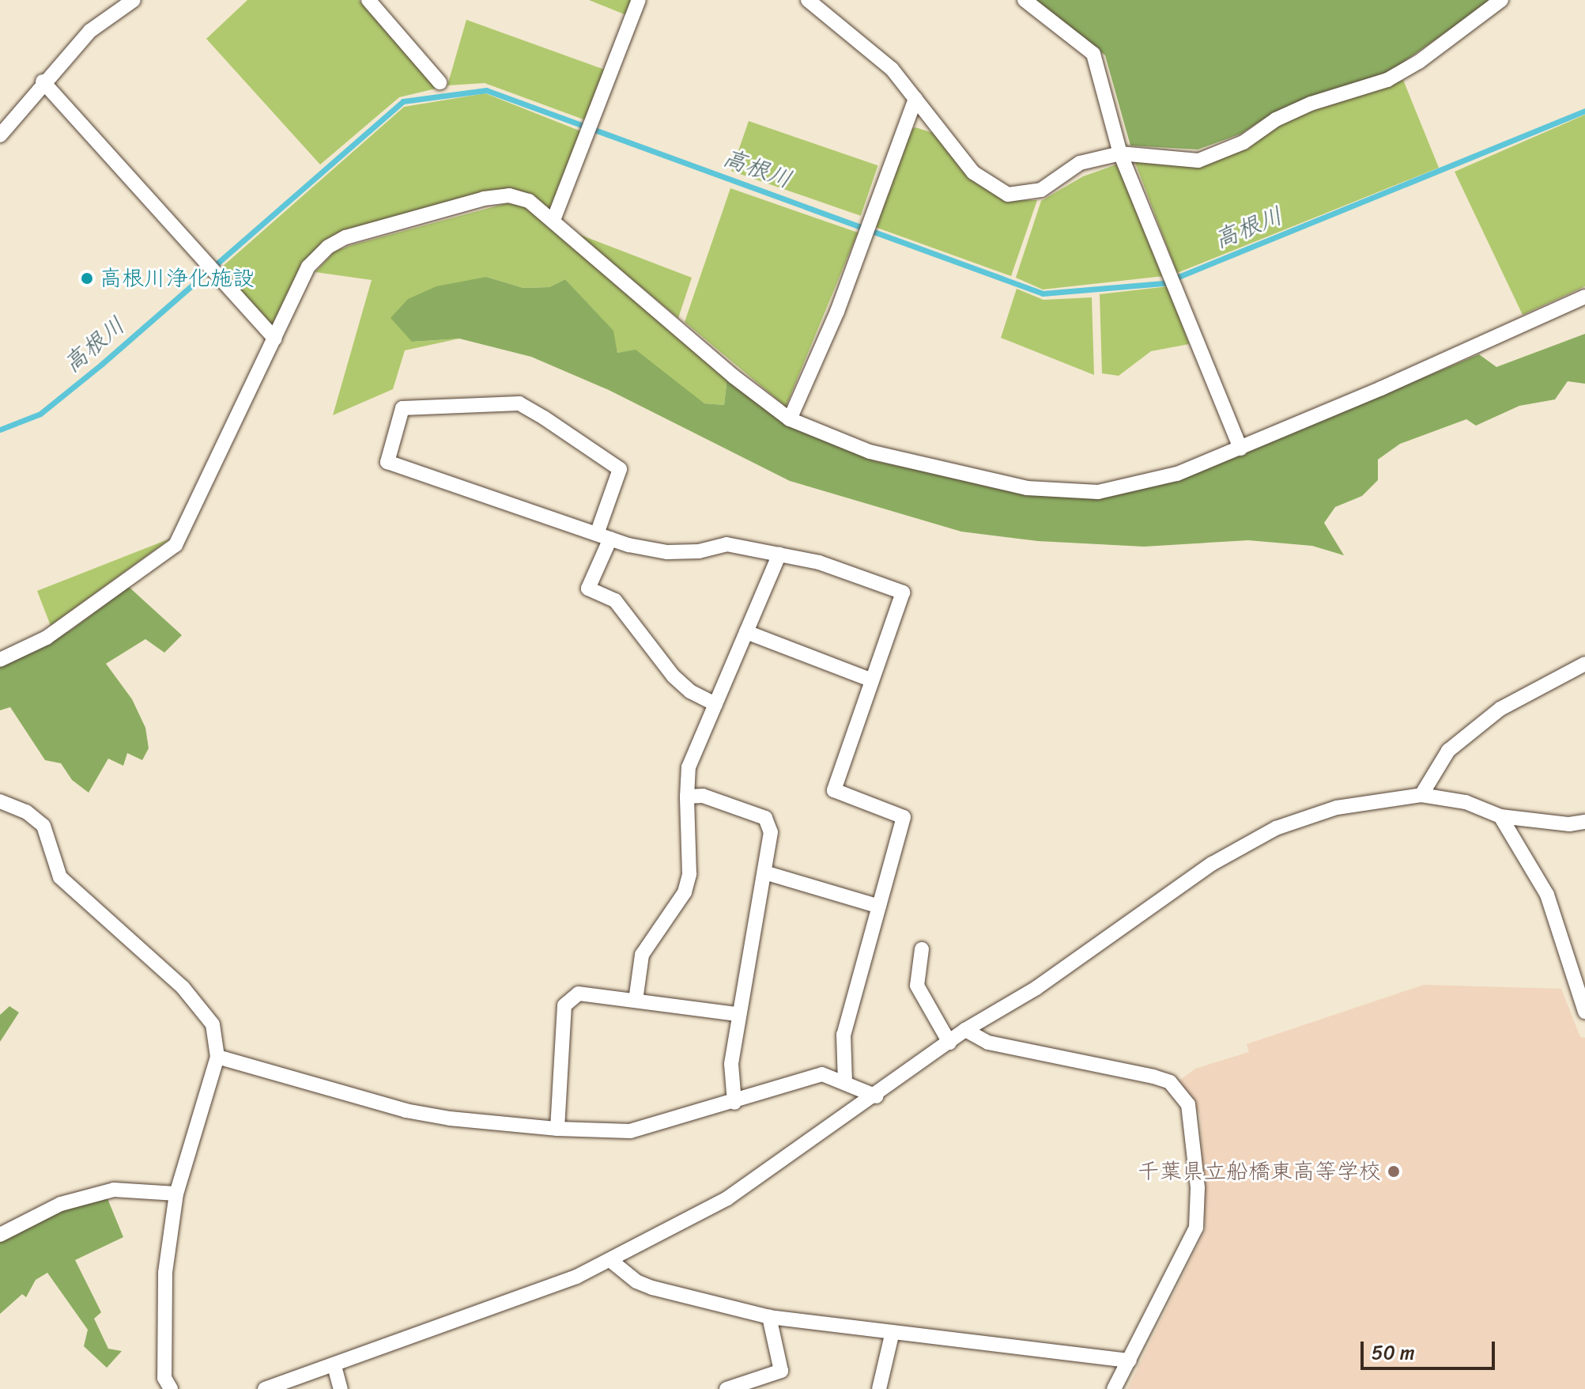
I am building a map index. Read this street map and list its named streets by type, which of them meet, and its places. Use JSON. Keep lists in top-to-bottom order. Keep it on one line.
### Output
{"water":["高根川"],"places":["高根川浄化施設","千葉県立船橋東高等学校"],"scale_bar":"50 m"}
